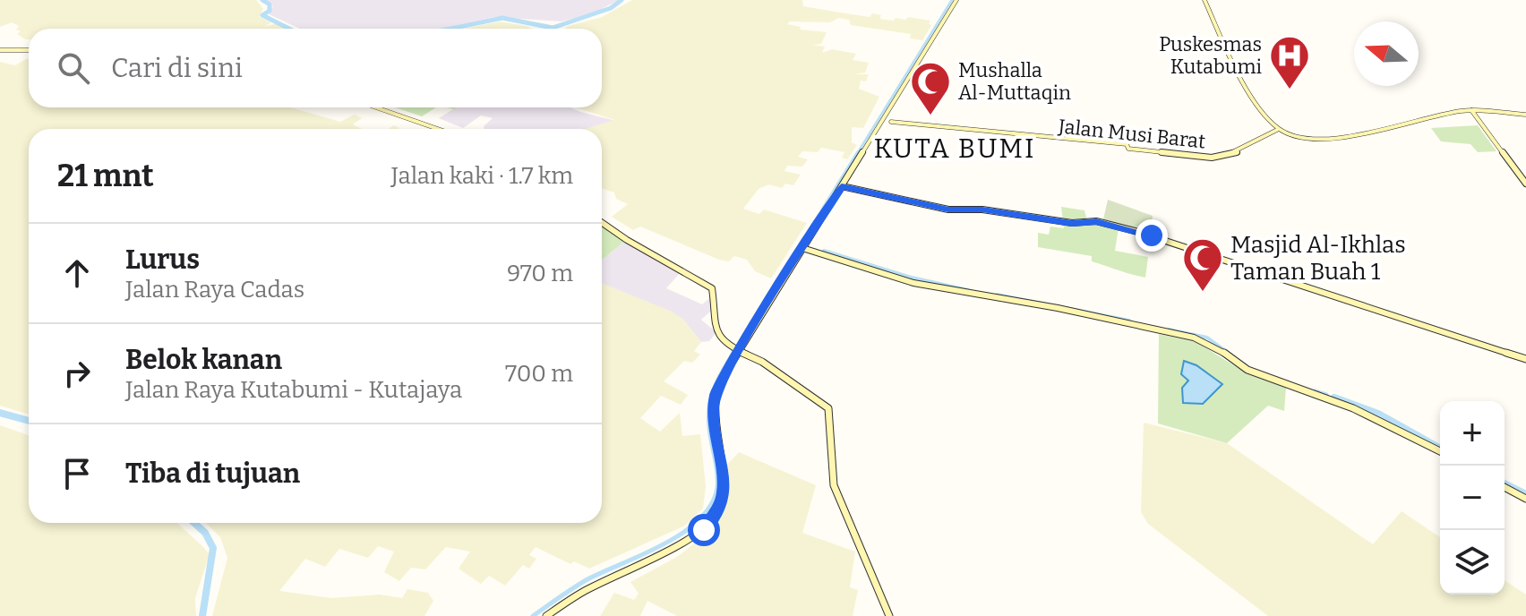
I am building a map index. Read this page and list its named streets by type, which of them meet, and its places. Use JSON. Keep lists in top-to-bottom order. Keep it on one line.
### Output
{"streets":{"street":["Jalan Musi Barat"]},"districts":["KUTA BUMI"],"places":{"hospital":["Puskesmas Kutabumi"],"mosque":["Mushalla Al-Muttaqin","Masjid Al-Ikhlas Taman Buah 1"]},"north":"left","page":{"search":"Cari di sini","heading":["21 mnt","Jalan kaki · 1.7 km"],"list":[["Lurus","Jalan Raya Cadas","970 m"],["Belok kanan","Jalan Raya Kutabumi - Kutajaya","700 m"],"Tiba di tujuan"],"map_buttons":["+","−"]}}
